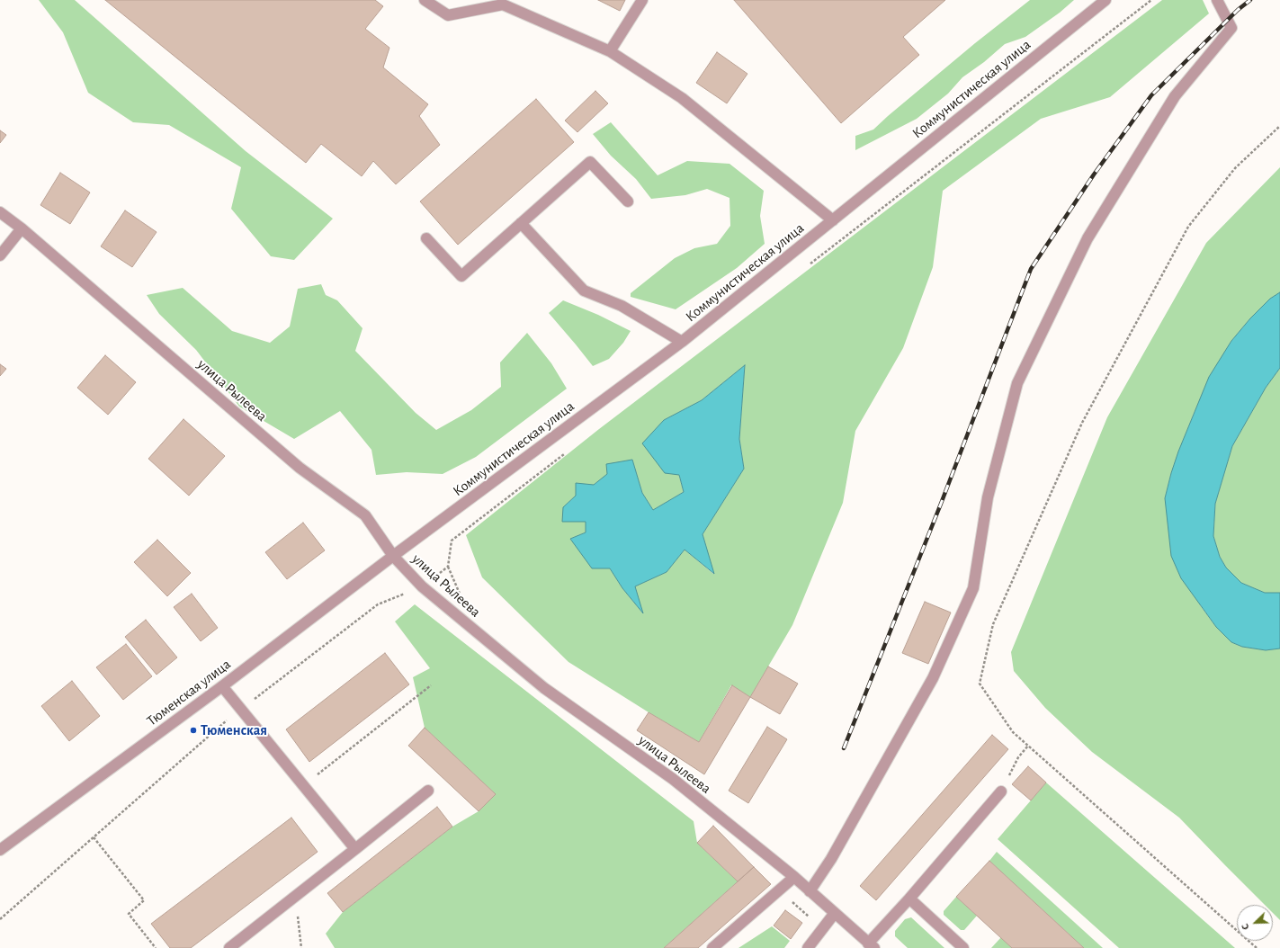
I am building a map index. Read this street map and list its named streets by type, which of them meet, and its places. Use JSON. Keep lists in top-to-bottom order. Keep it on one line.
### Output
{"streets":{"street":["Коммунистическая улица","улица Рылеева","Тюменская улица"]},"crossings":[["Коммунистическая улица","улица Рылеева"],["Коммунистическая улица","Тюменская улица"],["улица Рылеева","Тюменская улица"]],"places":["Тюменская"],"north":"bottom left"}
